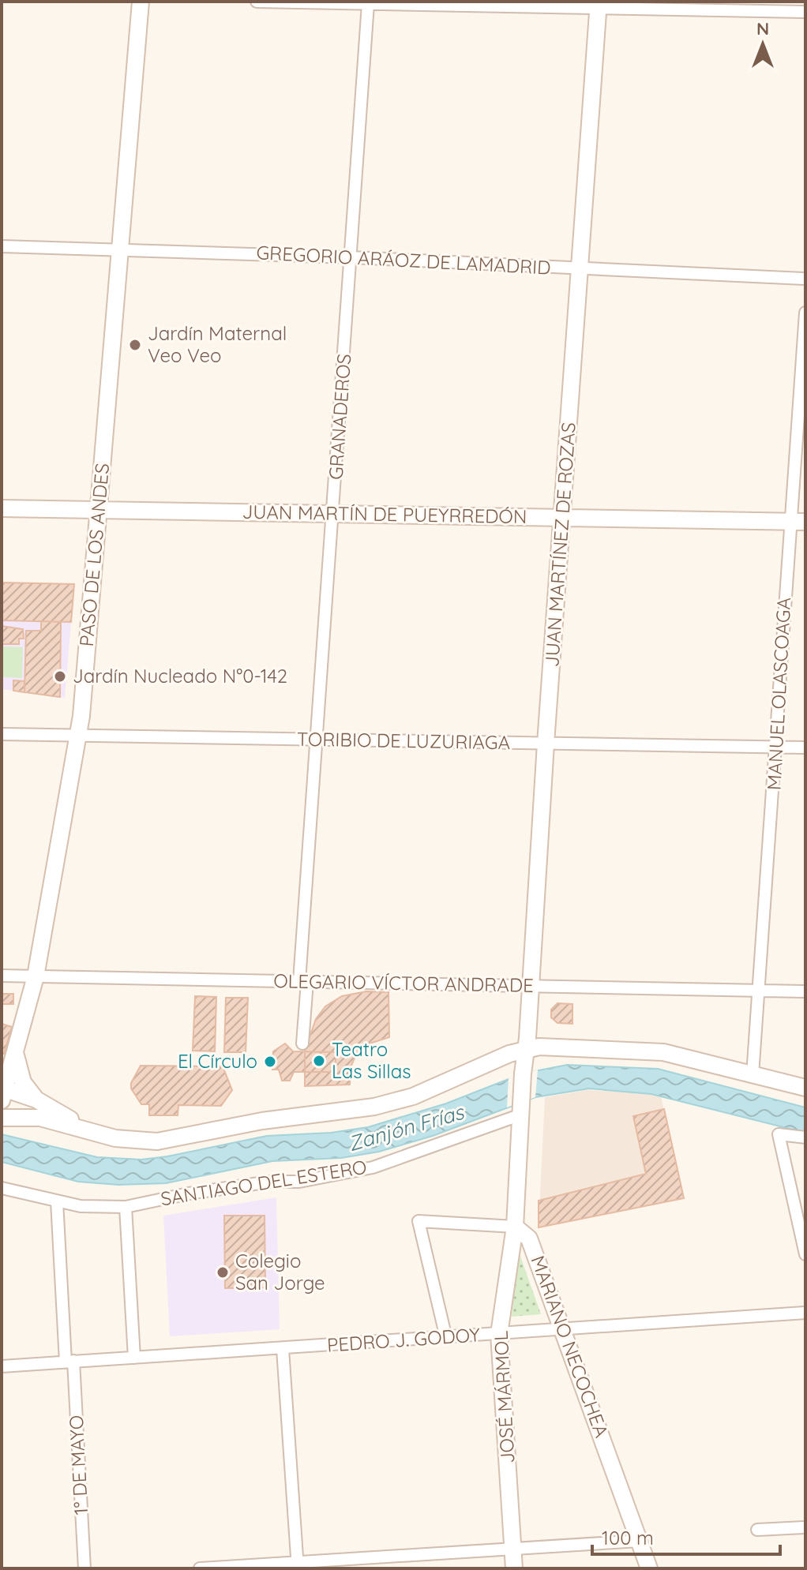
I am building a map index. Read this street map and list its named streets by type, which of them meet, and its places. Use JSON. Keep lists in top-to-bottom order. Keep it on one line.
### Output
{"streets":{"street":["GREGORIO ARÁOZ DE LAMADRID","GRANADEROS","JUAN MARTÍN DE PUEYRREDÓN","JUAN MARTÍNEZ DE ROZAS","PASO DE LOS ANDES","MANUEL OLASCOAGA","TORIBIO DE LUZURIAGA","OLEGARIO VÍCTOR ANDRADE","SANTIAGO DEL ESTERO","PEDRO J. GODOY","MARIANO NECOCHEA","JOSÉ MÁRMOL","1° DE MAYO"]},"crossings":[["GREGORIO ARÁOZ DE LAMADRID","GRANADEROS"],["GREGORIO ARÁOZ DE LAMADRID","JUAN MARTÍNEZ DE ROZAS"],["GREGORIO ARÁOZ DE LAMADRID","PASO DE LOS ANDES"],["GRANADEROS","JUAN MARTÍN DE PUEYRREDÓN"],["GRANADEROS","TORIBIO DE LUZURIAGA"],["GRANADEROS","OLEGARIO VÍCTOR ANDRADE"],["JUAN MARTÍN DE PUEYRREDÓN","JUAN MARTÍNEZ DE ROZAS"],["JUAN MARTÍN DE PUEYRREDÓN","PASO DE LOS ANDES"],["JUAN MARTÍN DE PUEYRREDÓN","MANUEL OLASCOAGA"],["JUAN MARTÍNEZ DE ROZAS","TORIBIO DE LUZURIAGA"],["JUAN MARTÍNEZ DE ROZAS","OLEGARIO VÍCTOR ANDRADE"],["JUAN MARTÍNEZ DE ROZAS","SANTIAGO DEL ESTERO"],["PASO DE LOS ANDES","TORIBIO DE LUZURIAGA"],["PASO DE LOS ANDES","OLEGARIO VÍCTOR ANDRADE"],["MANUEL OLASCOAGA","TORIBIO DE LUZURIAGA"],["MANUEL OLASCOAGA","OLEGARIO VÍCTOR ANDRADE"],["SANTIAGO DEL ESTERO","1° DE MAYO"],["PEDRO J. GODOY","MARIANO NECOCHEA"],["PEDRO J. GODOY","JOSÉ MÁRMOL"],["PEDRO J. GODOY","1° DE MAYO"],["MARIANO NECOCHEA","JOSÉ MÁRMOL"]],"water":["Zanjón Frías"],"places":["Jardín Maternal Veo Veo","Jardín Nucleado N°0-142","Teatro Las Sillas","El Círculo","Colegio San Jorge"],"scale_bar":"100 m","north":"top"}
